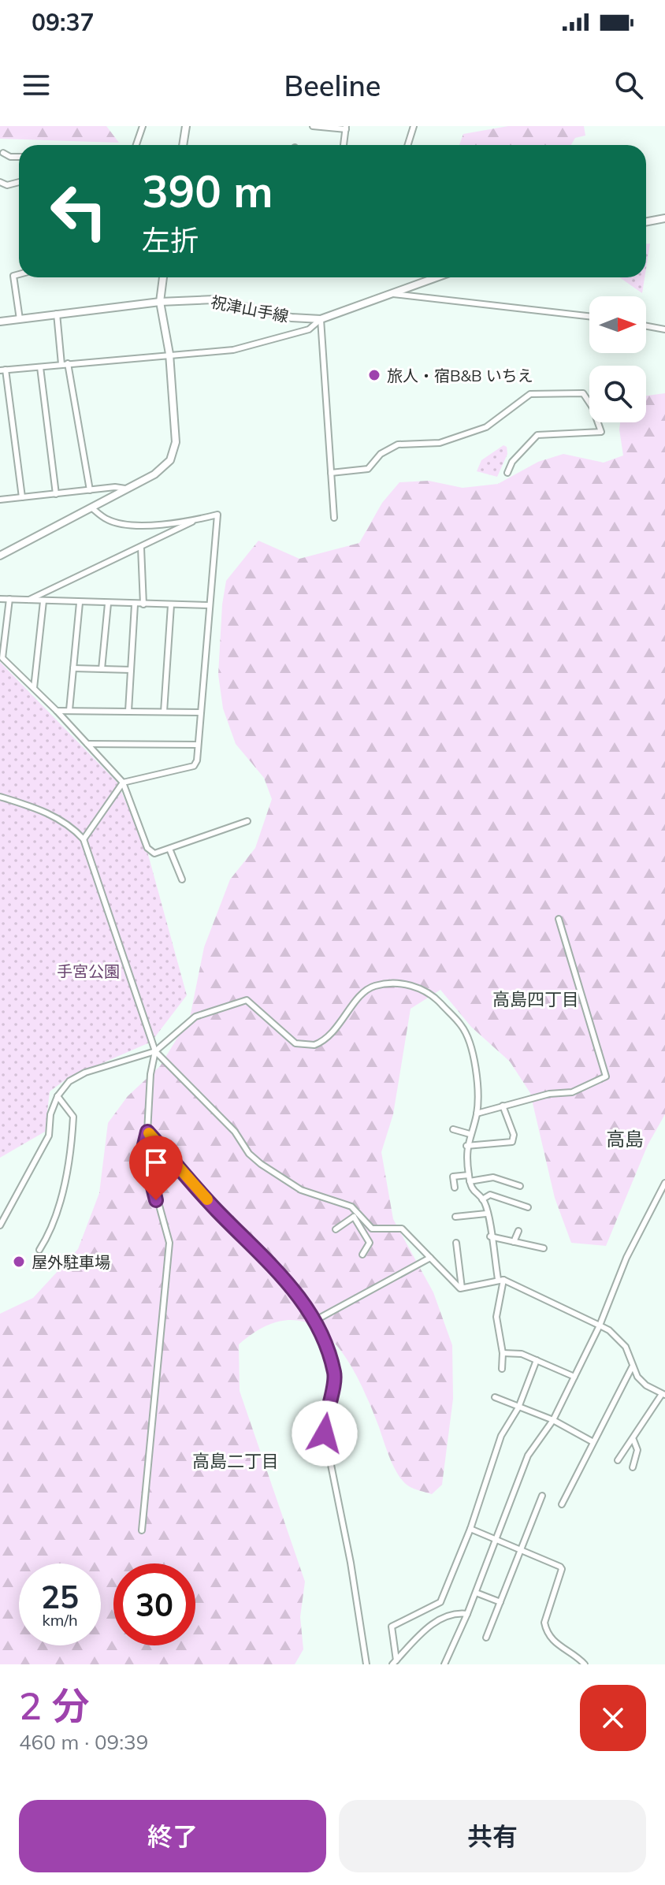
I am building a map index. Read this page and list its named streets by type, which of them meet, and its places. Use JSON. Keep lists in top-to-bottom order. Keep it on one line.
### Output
{"streets":{"street":["祝津山手線"]},"districts":["高島四丁目","高島","高島二丁目"],"parks":["手宮公園"],"places":["旅人・宿B&B いちえ","屋外駐車場"],"north":"right","page":{"status":"09:37","header":"Beeline","turn":["390 m","左折"],"speed":"25 km/h","limit":"30","heading":["2 分","460 m · 09:39"],"buttons":["終了","共有"]}}
